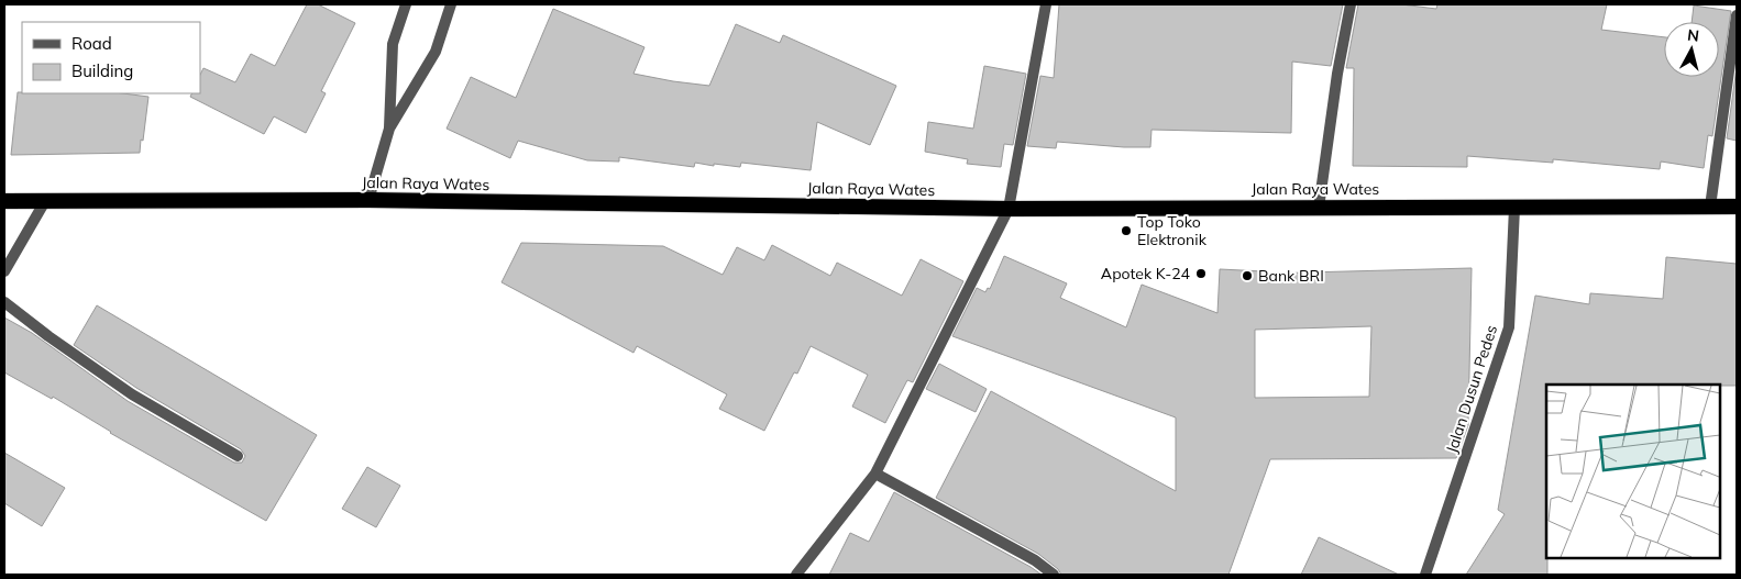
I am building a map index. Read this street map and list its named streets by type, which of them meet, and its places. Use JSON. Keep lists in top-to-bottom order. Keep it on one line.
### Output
{"streets":{"highway":["Jalan Raya Wates"],"street":["Jalan Dusun Pedes"]},"crossings":[["Jalan Raya Wates","Jalan Dusun Pedes"]],"places":["Top Toko Elektronik","Apotek K-24","Bank BRI"],"legend":["Road","Building"],"north":"top"}
